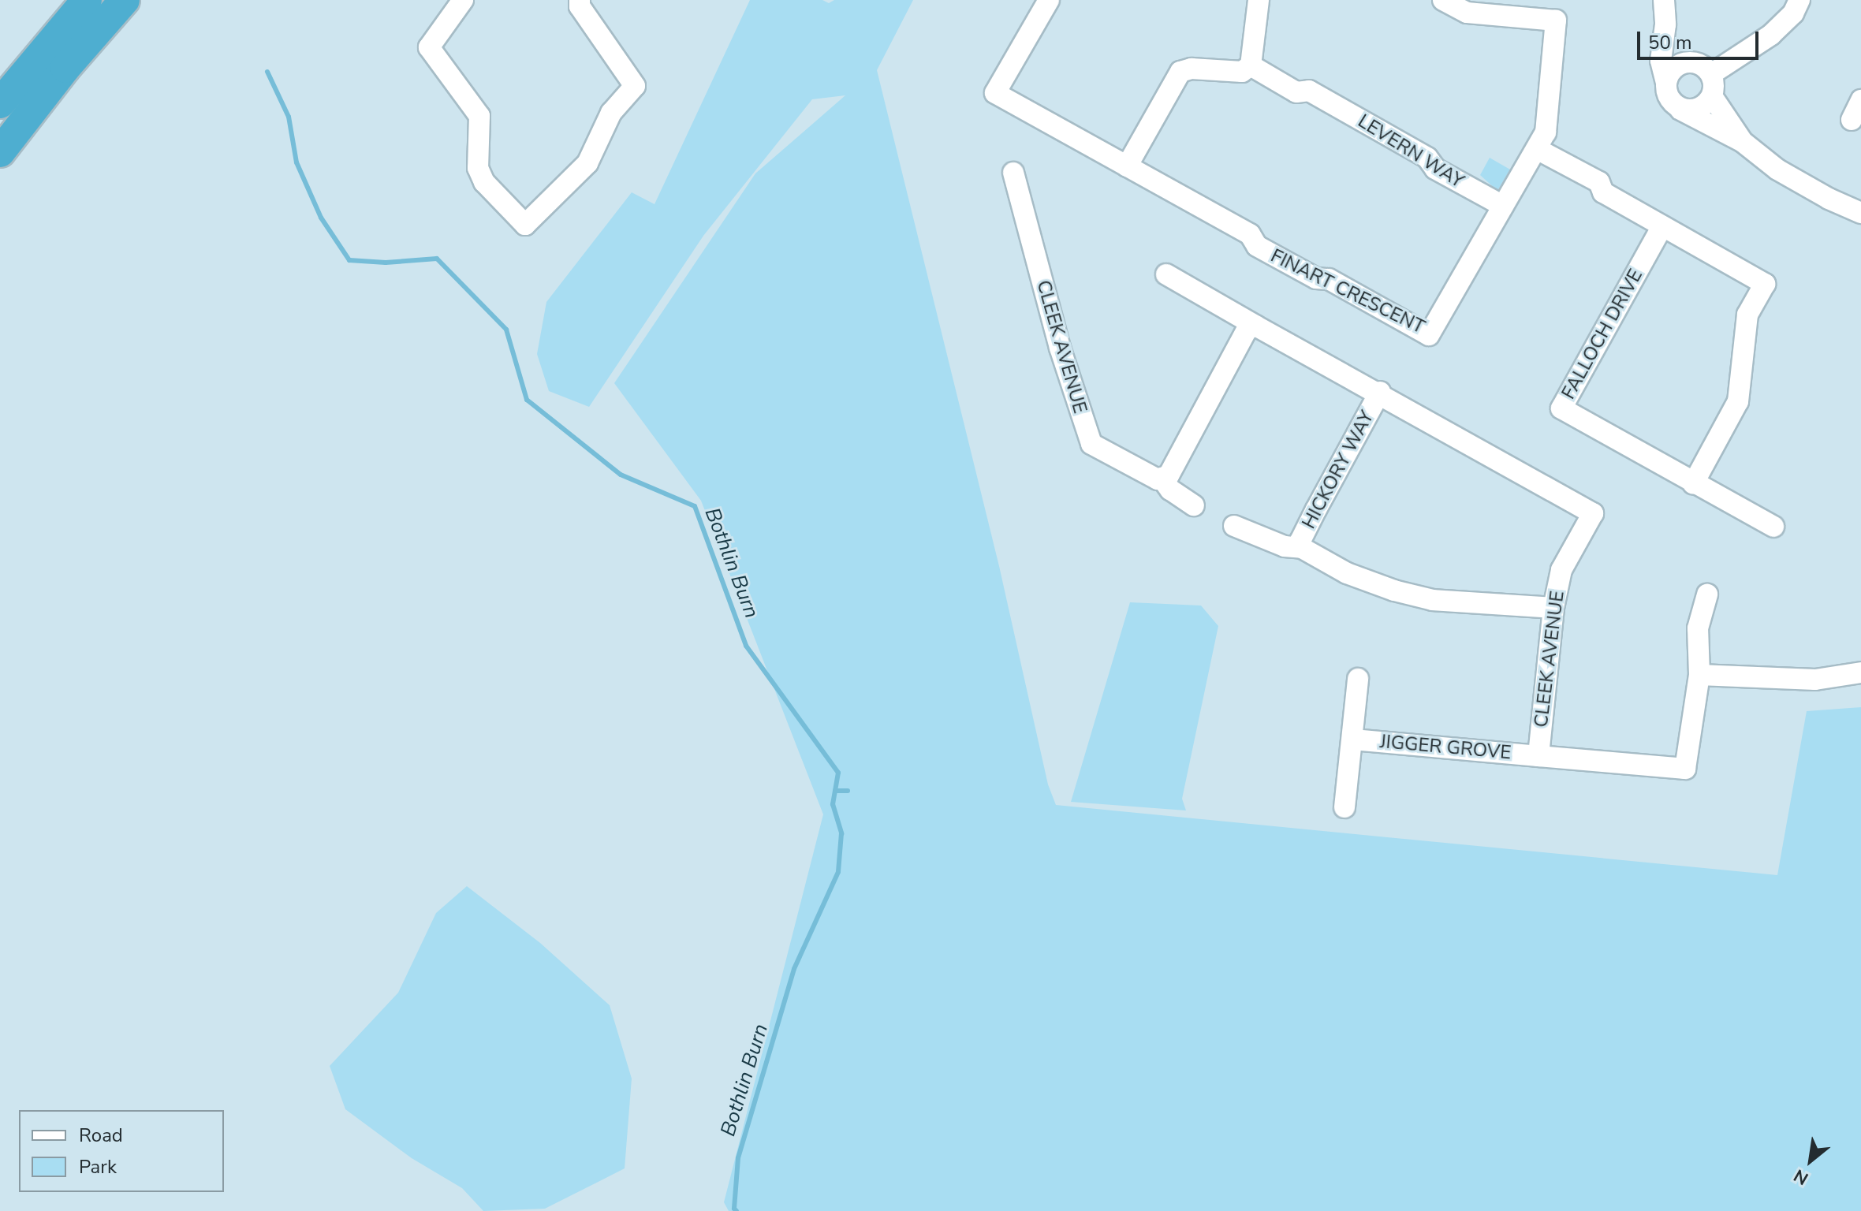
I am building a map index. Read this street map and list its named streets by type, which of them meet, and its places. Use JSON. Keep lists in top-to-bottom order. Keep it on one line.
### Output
{"streets":{"street":["LEVERN WAY","FINART CRESCENT","FALLOCH DRIVE","CLEEK AVENUE","HICKORY WAY","JIGGER GROVE"]},"crossings":[["LEVERN WAY","FINART CRESCENT"],["CLEEK AVENUE","HICKORY WAY"],["CLEEK AVENUE","JIGGER GROVE"]],"water":["Bothlin Burn"],"legend":["Road","Park"],"scale_bar":"50 m","north":"bottom left"}
